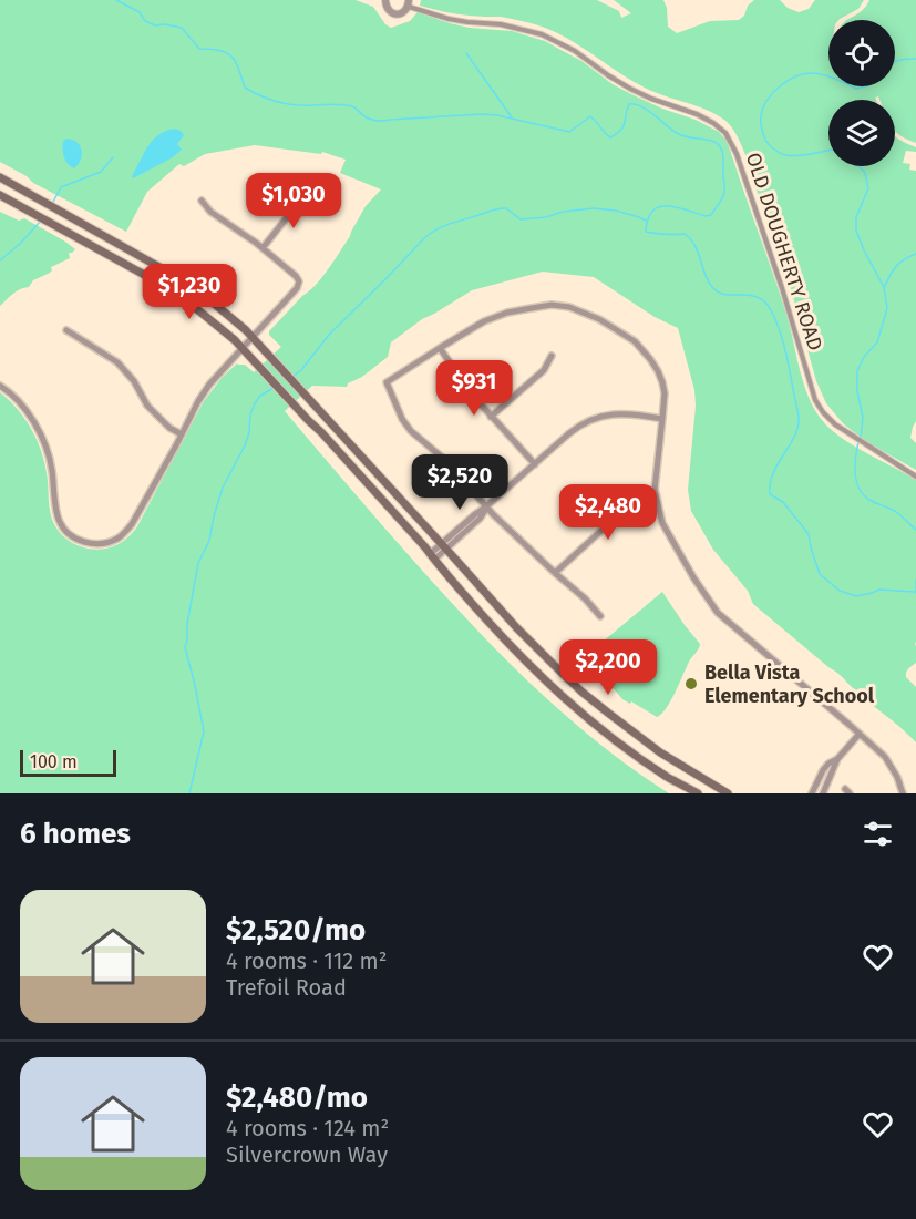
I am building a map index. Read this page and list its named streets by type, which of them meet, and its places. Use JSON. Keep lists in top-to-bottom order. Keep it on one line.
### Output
{"streets":{"street":["OLD DOUGHERTY ROAD"]},"places":["Bella Vista Elementary School"],"scale_bar":"100 m","page":{"price":["$1,030","$1,230","$931","$2,520","$2,480","$2,200"],"scale":"100 m","heading":"6 homes","list":[{"name":"$2,520/mo","note":"4 rooms · 112 m² · Trefoil Road"},{"name":"$2,480/mo","note":"4 rooms · 124 m² · Silvercrown Way"}]}}
